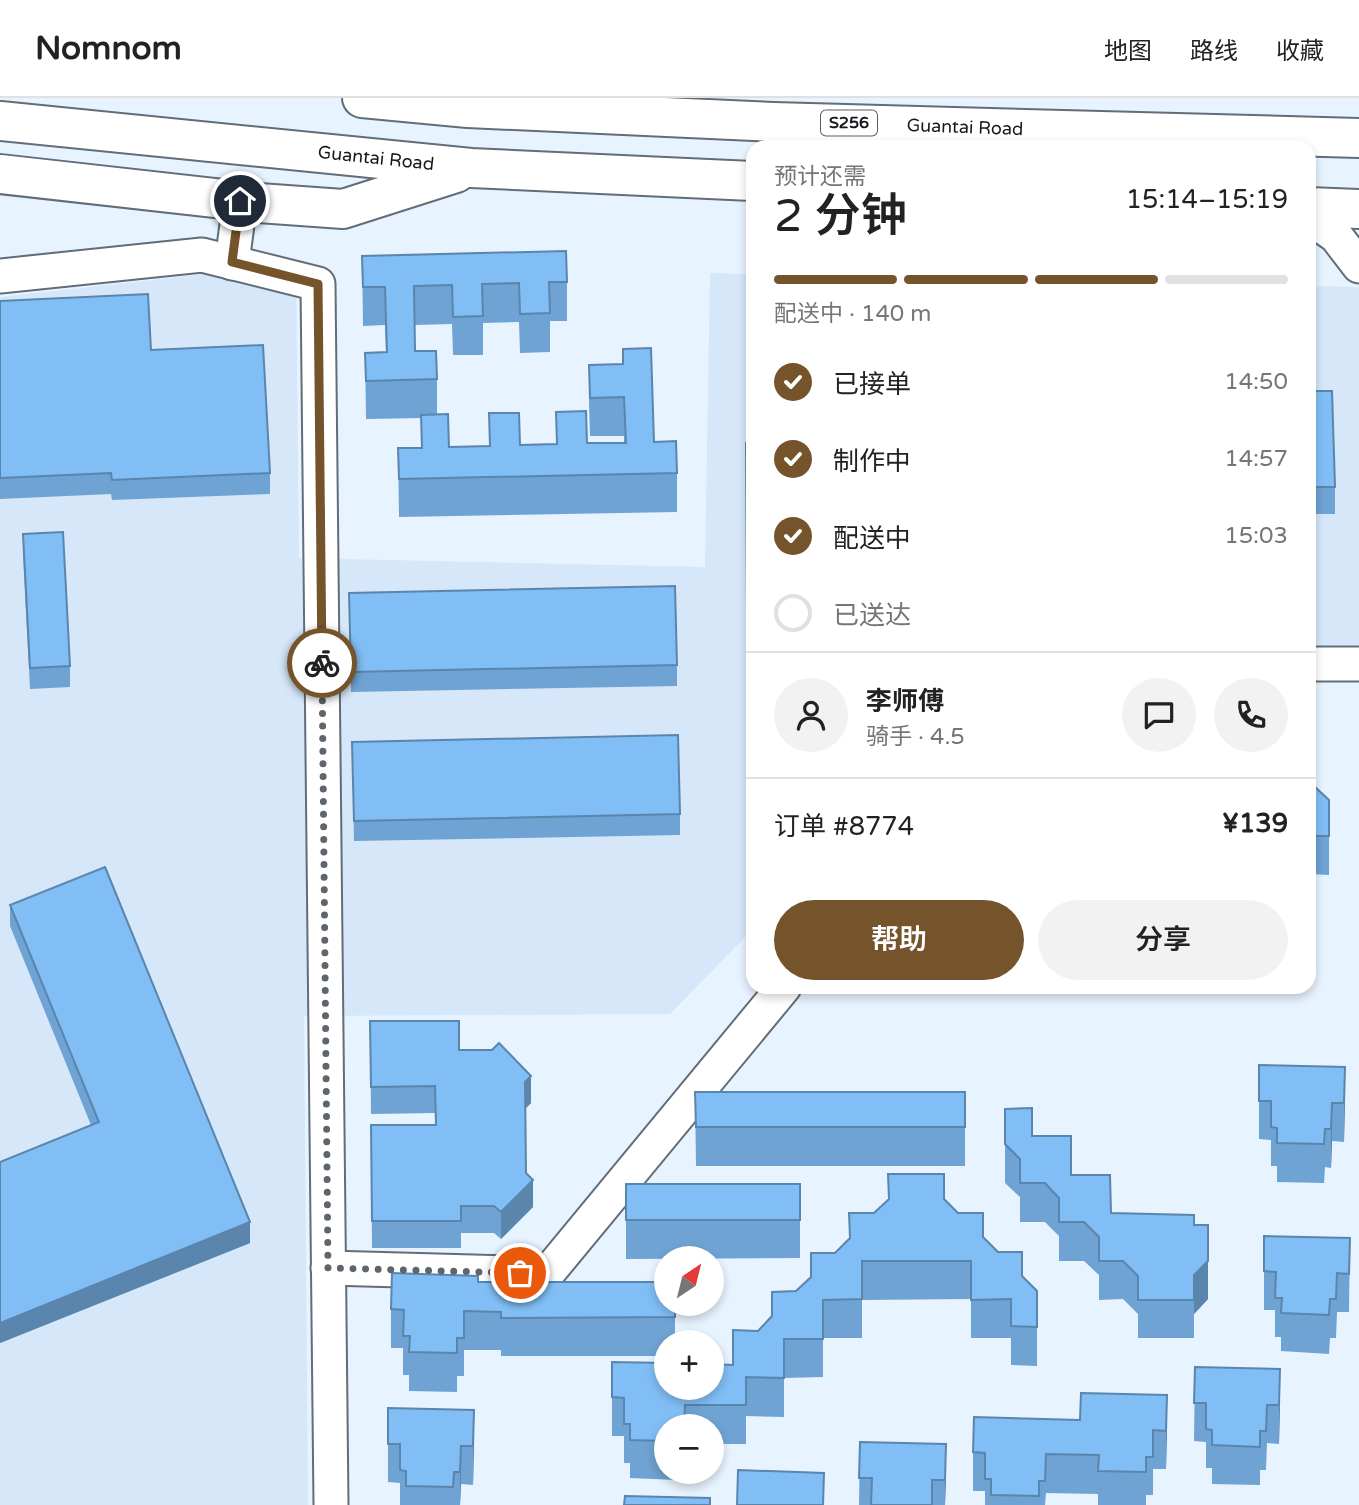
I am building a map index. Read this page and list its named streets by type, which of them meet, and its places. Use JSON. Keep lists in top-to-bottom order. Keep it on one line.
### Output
{"streets":{"main road":["S256","Guantai Road"]},"north":"top right","page":{"header":"Nomnom","nav":["地图","路线","收藏"],"heading":["2 分钟","预计还需","15:14–15:19"],"panel":["李师傅","骑手 · 4.5","订单 #8774","¥139"],"bar":"配送中 · 140 m","list":[["已接单","14:50"],["制作中","14:57"],["配送中","15:03"],"已送达"],"buttons":["帮助","分享"],"map_buttons":["+","−"]}}
